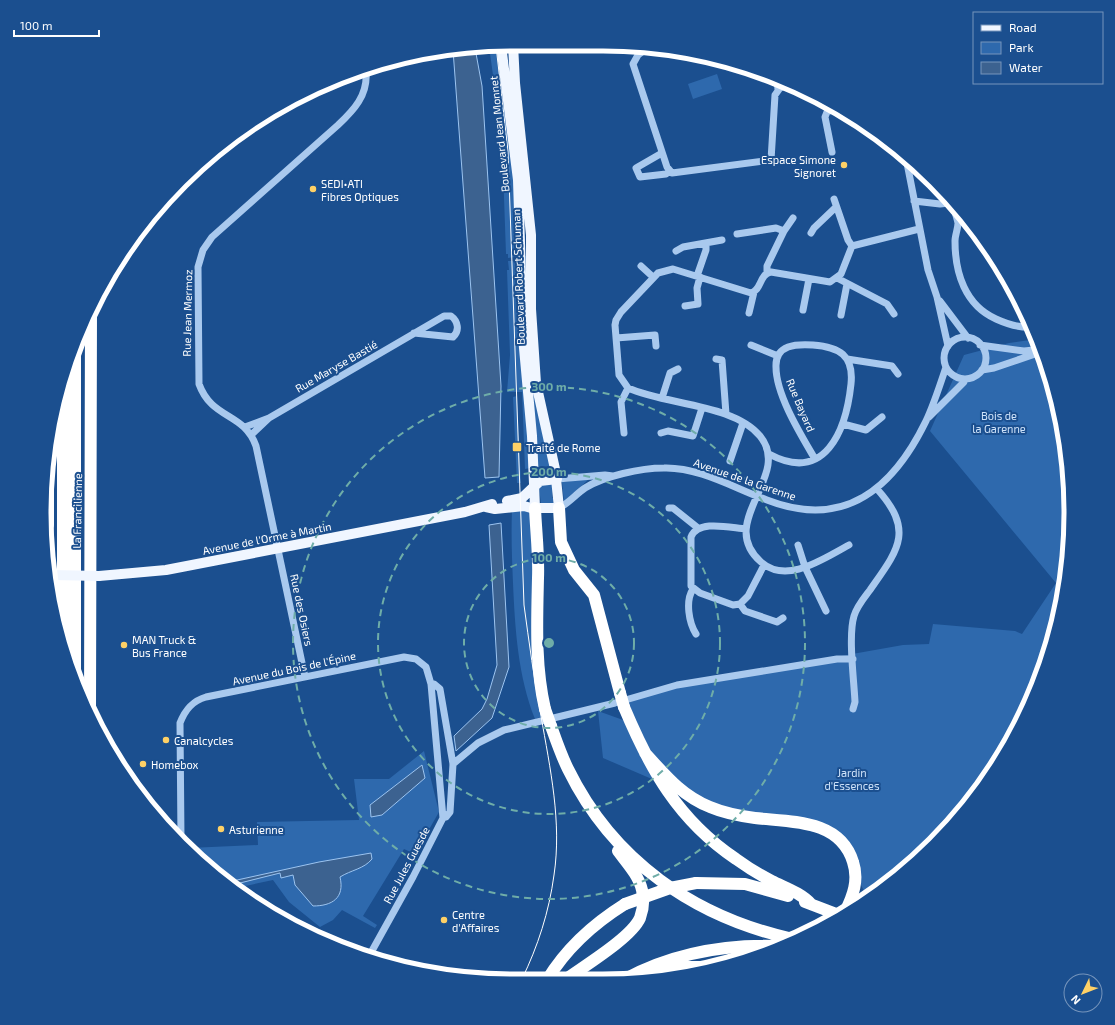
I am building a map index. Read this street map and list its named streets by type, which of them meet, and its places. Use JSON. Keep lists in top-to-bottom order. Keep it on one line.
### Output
{"streets":{"highway":["La Francilienne"],"main road":["Boulevard Jean Monnet","Boulevard Robert Schuman","Avenue de l'Orme à Martin"],"street":["Rue Jean Mermoz","Rue Maryse Bastié","Rue Bayard","Avenue de la Garenne","Rue des Osiers","Avenue du Bois de l'Épine","Rue Jules Guesde"]},"crossings":[["Boulevard Jean Monnet","Avenue de l'Orme à Martin"],["Boulevard Robert Schuman","Avenue de l'Orme à Martin"],["Rue Jean Mermoz","Rue Maryse Bastié"],["Rue Jean Mermoz","Avenue de l'Orme à Martin"],["Rue Jean Mermoz","Rue des Osiers"],["Avenue de l'Orme à Martin","Rue des Osiers"],["Rue des Osiers","Avenue du Bois de l'Épine"],["Avenue du Bois de l'Épine","Rue Jules Guesde"]],"parks":["Bois de la Garenne","Jardin d'Essences"],"places":{"other":["Espace Simone Signoret","SEDI•ATI Fibres Optiques","MAN Truck & Bus France","Canalcycles","Homebox","Asturienne","Centre d'Affaires"],"transit":["Traité de Rome"]},"legend":["Road","Park","Water"],"scale_bar":"100 m","north":"bottom left","rings":["300 m","200 m","100 m"]}
